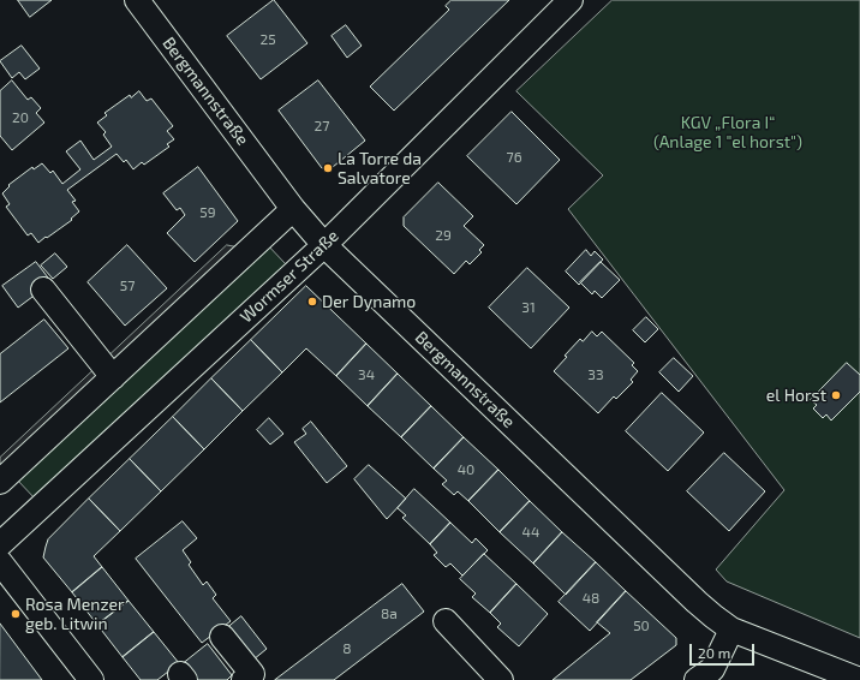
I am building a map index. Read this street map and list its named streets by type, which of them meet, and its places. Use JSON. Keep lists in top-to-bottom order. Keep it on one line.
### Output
{"streets":{"street":["Bergmannstraße","Wormser Straße"]},"crossings":[["Bergmannstraße","Wormser Straße"]],"parks":["KGV „Flora I“ (Anlage 1 \"el horst\")"],"places":["La Torre da Salvatore","Der Dynamo","el Horst","Rosa Menzer geb. Litwin"],"house_numbers":["25","20","27","76","59","29","57","31","34","33","40","44","48","8a","50","8"],"scale_bar":"20 m"}
